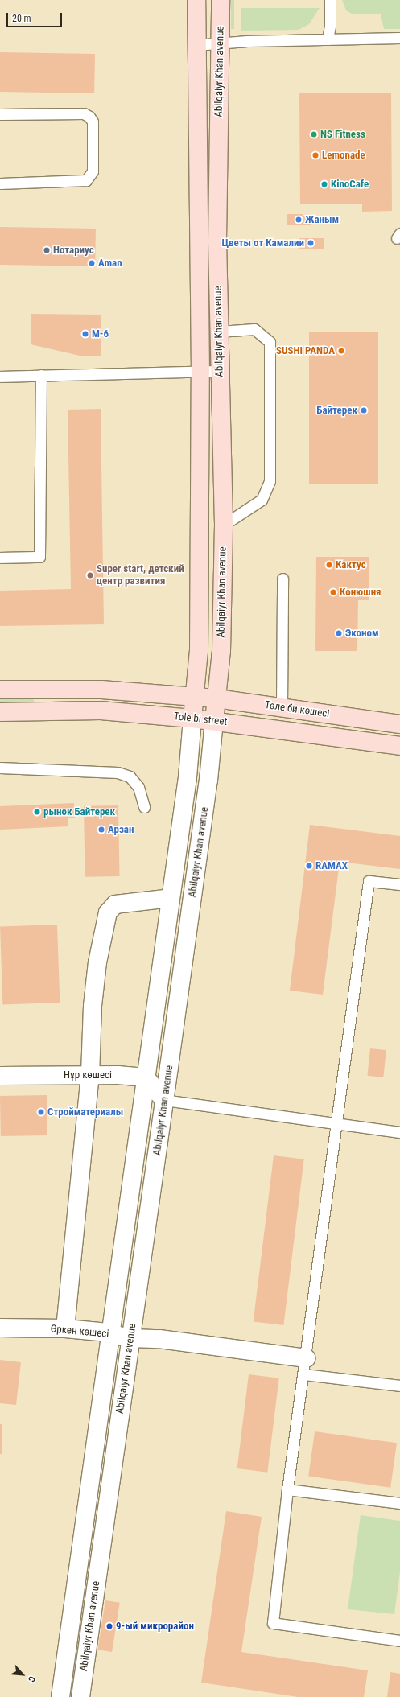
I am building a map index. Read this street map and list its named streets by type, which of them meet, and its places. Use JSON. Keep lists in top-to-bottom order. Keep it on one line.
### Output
{"streets":{"main road":["Abilqaiyr Khan avenue","Төле би көшесі","Tole bi street"],"street":["Нұр көшесі","Өркен көшесі"]},"crossings":[["Abilqaiyr Khan avenue","Төле би көшесі"],["Abilqaiyr Khan avenue","Tole bi street"],["Abilqaiyr Khan avenue","Нұр көшесі"],["Abilqaiyr Khan avenue","Өркен көшесі"],["Төле би көшесі","Tole bi street"]],"places":["NS Fitness","Lemonade","KinoCafe","Жаным","Цветы от Камалии","Нотариус","Aman","M-6","SUSHI PANDA","Байтерек","Кактус","Super start, детский центр развития","Конюшня","Эконом","рынок Байтерек","Арзан","RAMAX","Стройматериалы","9-ый микрорайон"],"scale_bar":"20 m","north":"bottom right"}
